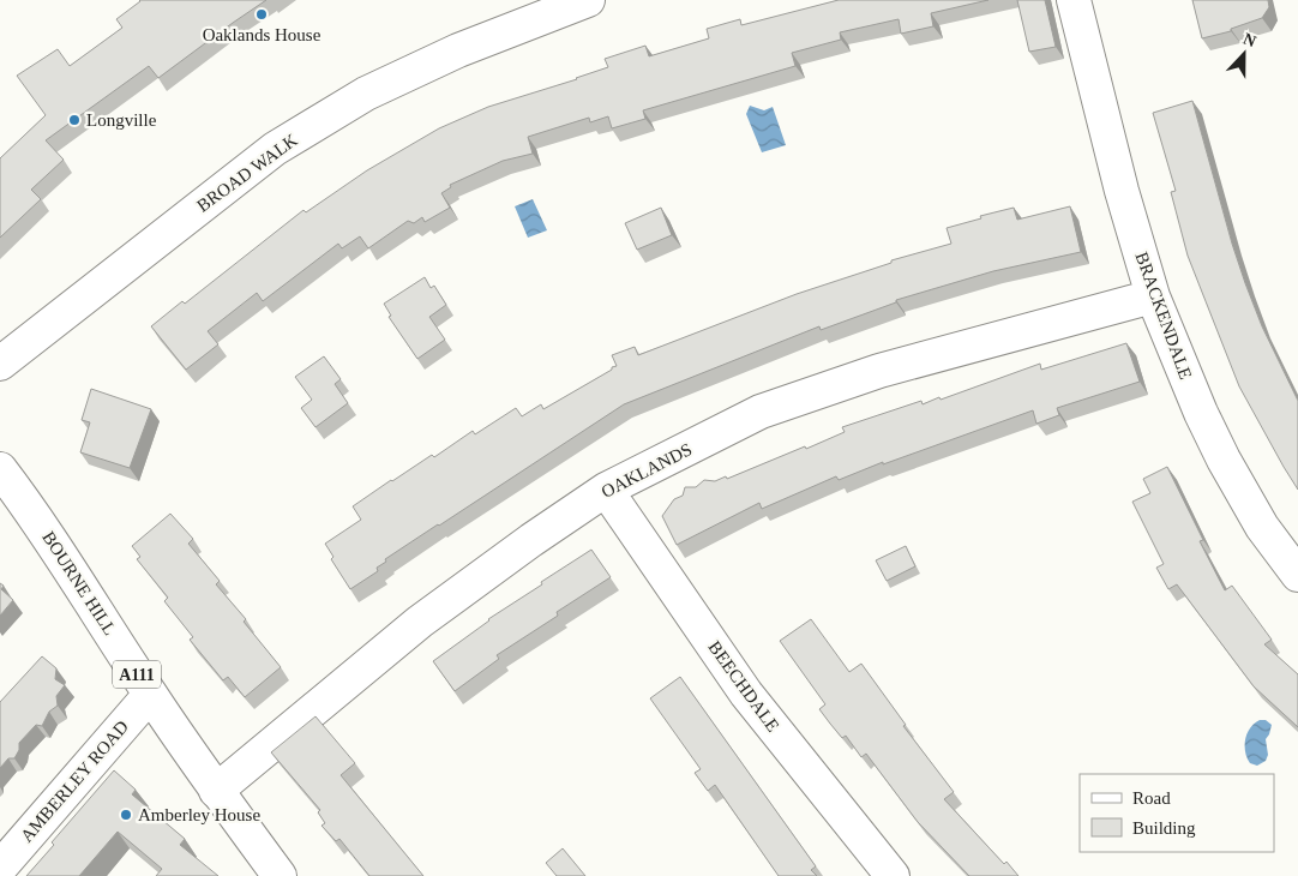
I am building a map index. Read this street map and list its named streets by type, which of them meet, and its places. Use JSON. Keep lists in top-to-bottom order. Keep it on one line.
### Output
{"streets":{"street":["BROAD WALK","BRACKENDALE","OAKLANDS","BOURNE HILL","A111","BEECHDALE","AMBERLEY ROAD"]},"crossings":[["BRACKENDALE","OAKLANDS"],["OAKLANDS","BOURNE HILL"],["OAKLANDS","BEECHDALE"],["BOURNE HILL","AMBERLEY ROAD"]],"places":["Oaklands House","Longville","Amberley House"],"legend":["Road","Building"],"north":"top"}
